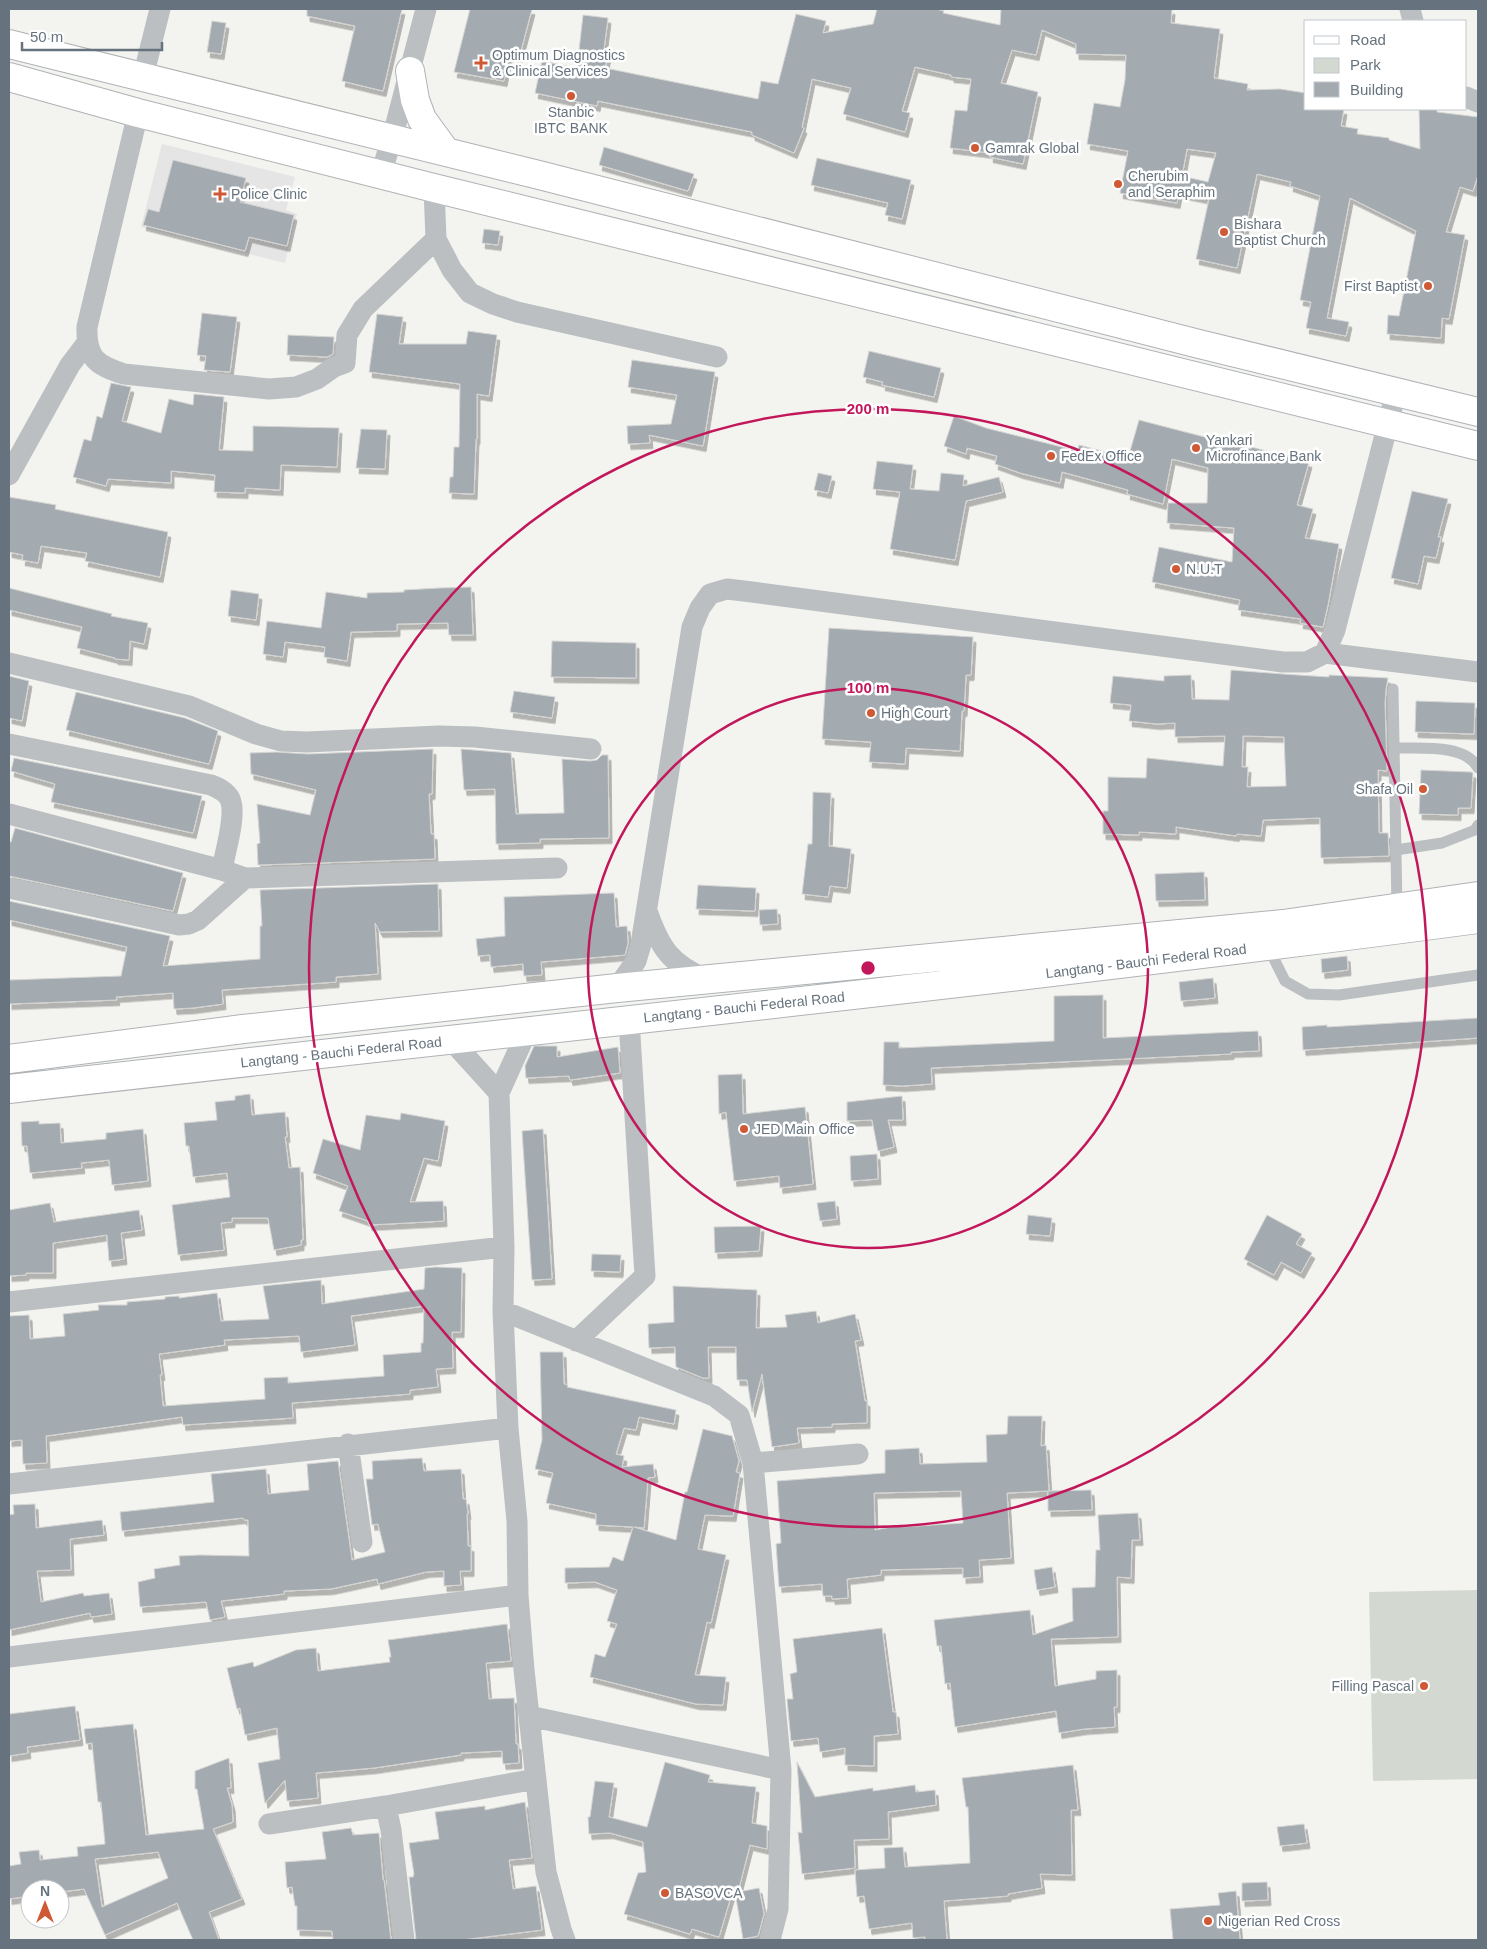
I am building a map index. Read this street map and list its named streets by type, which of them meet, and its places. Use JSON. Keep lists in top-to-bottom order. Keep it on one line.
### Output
{"streets":{"main road":["Langtang - Bauchi Federal Road"]},"places":{"health":["Optimum Diagnostics & Clinical Services","Police Clinic"],"other":["Stanbic IBTC BANK","Gamrak Global","Cherubim and Seraphim","Bishara Baptist Church","First Baptist","Yankari Microfinance Bank","FedEx Office","N.U.T","High Court","Shafa Oil","JED Main Office","Filling Pascal","BASOVCA","Nigerian Red Cross"]},"legend":["Road","Park","Building"],"scale_bar":"50 m","north":"top","rings":["200 m","100 m"]}
